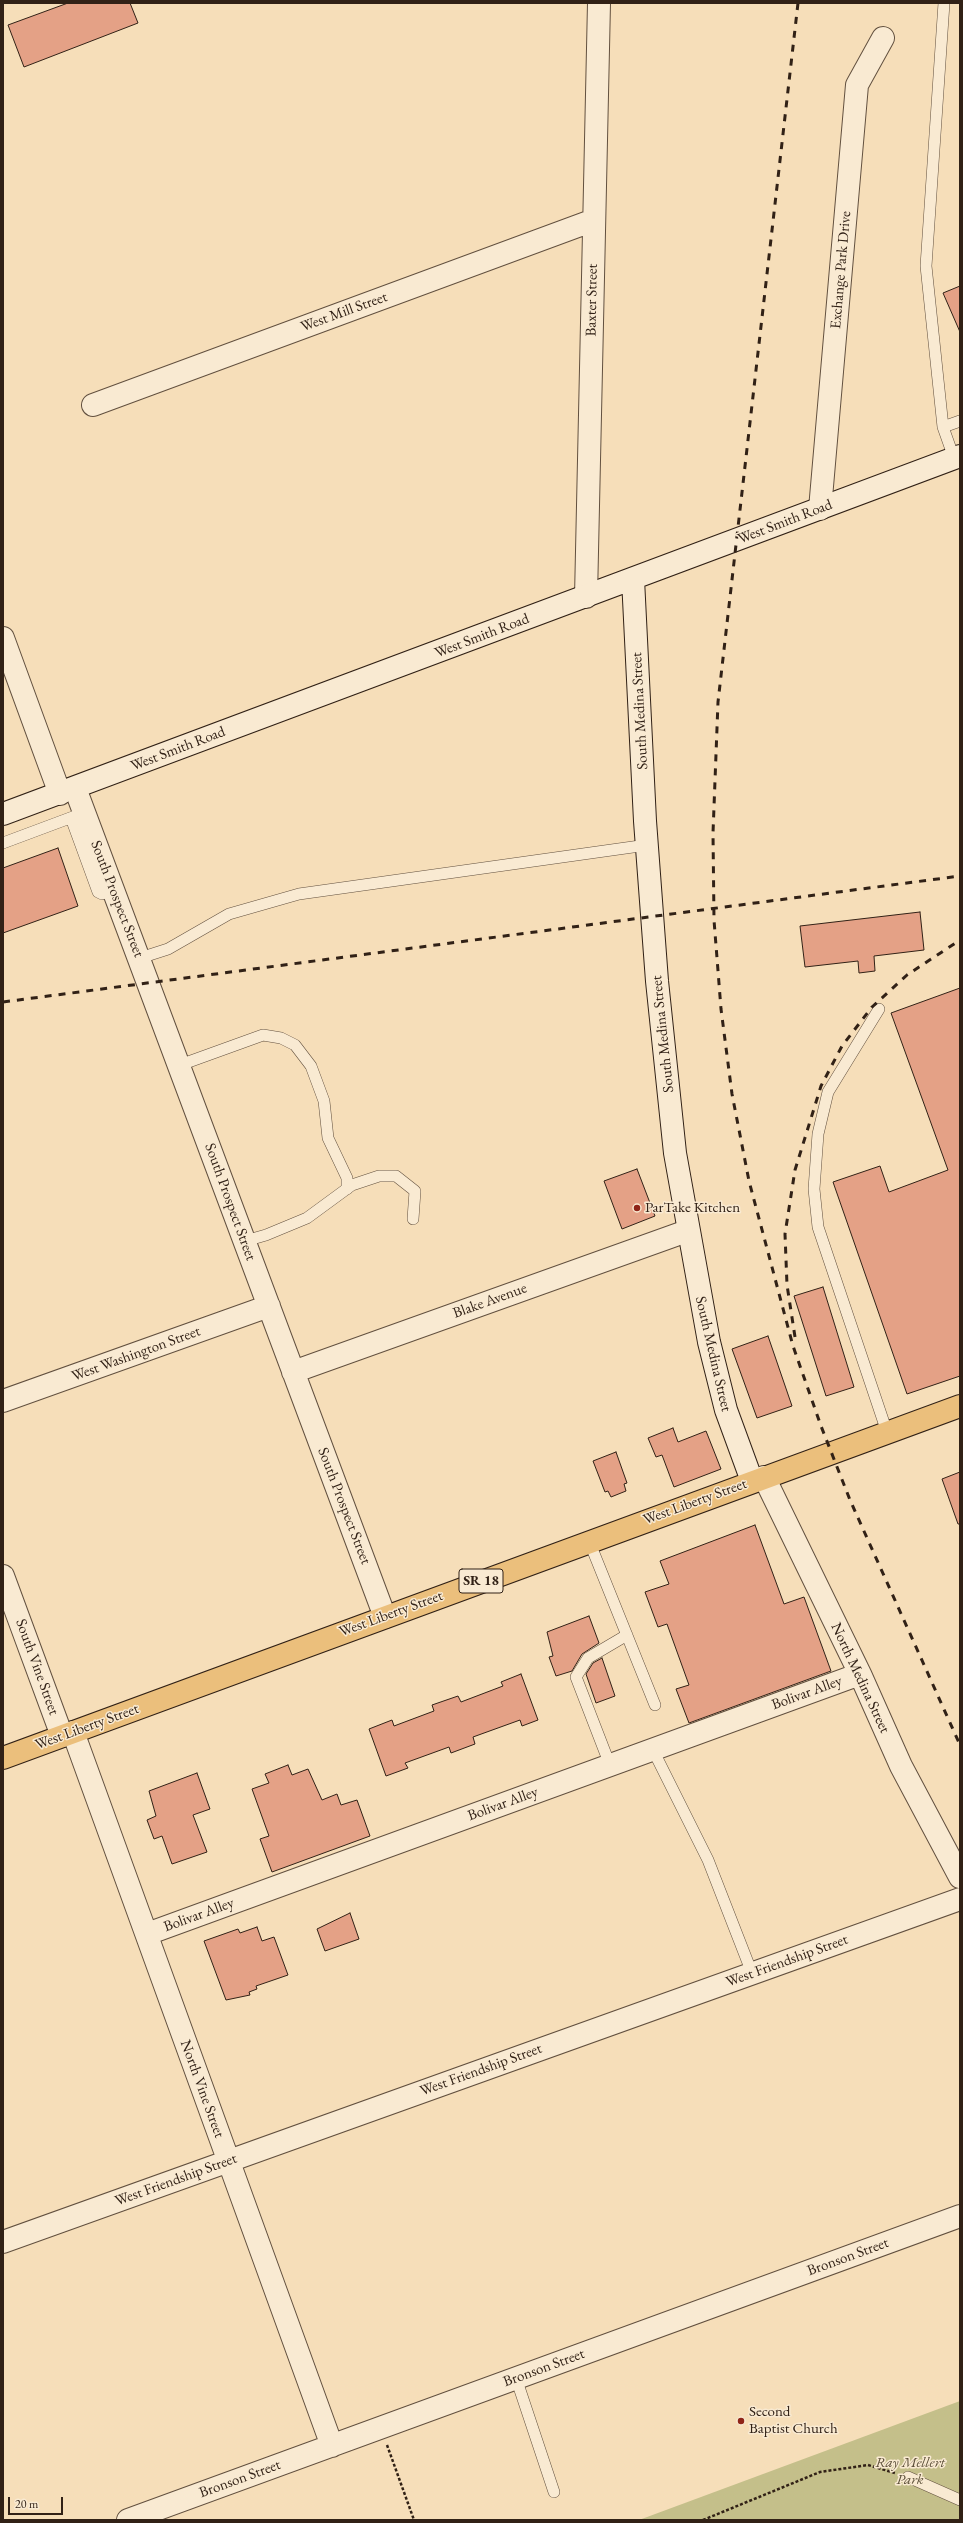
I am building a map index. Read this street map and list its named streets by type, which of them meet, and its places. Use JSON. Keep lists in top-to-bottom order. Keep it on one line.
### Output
{"streets":{"highway":["West Liberty Street","SR 18"],"street":["Exchange Park Drive","Baxter Street","West Mill Street","West Smith Road","South Medina Street","South Prospect Street","Blake Avenue","West Washington Street","South Vine Street","North Medina Street","Bolivar Alley","West Friendship Street","North Vine Street","Bronson Street"]},"crossings":[["Exchange Park Drive","West Smith Road"],["Baxter Street","West Mill Street"],["Baxter Street","West Smith Road"],["West Smith Road","South Medina Street"],["West Smith Road","South Prospect Street"],["South Medina Street","Blake Avenue"],["South Medina Street","West Liberty Street"],["South Medina Street","North Medina Street"],["South Prospect Street","Blake Avenue"],["South Prospect Street","West Washington Street"],["South Prospect Street","West Liberty Street"],["West Liberty Street","South Vine Street"],["West Liberty Street","North Medina Street"],["West Liberty Street","North Vine Street"],["South Vine Street","North Vine Street"],["North Medina Street","Bolivar Alley"],["Bolivar Alley","North Vine Street"],["West Friendship Street","North Vine Street"],["North Vine Street","Bronson Street"]],"parks":["Ray Mellert Park"],"places":["ParTake Kitchen","Second Baptist Church"],"scale_bar":"20 m"}
